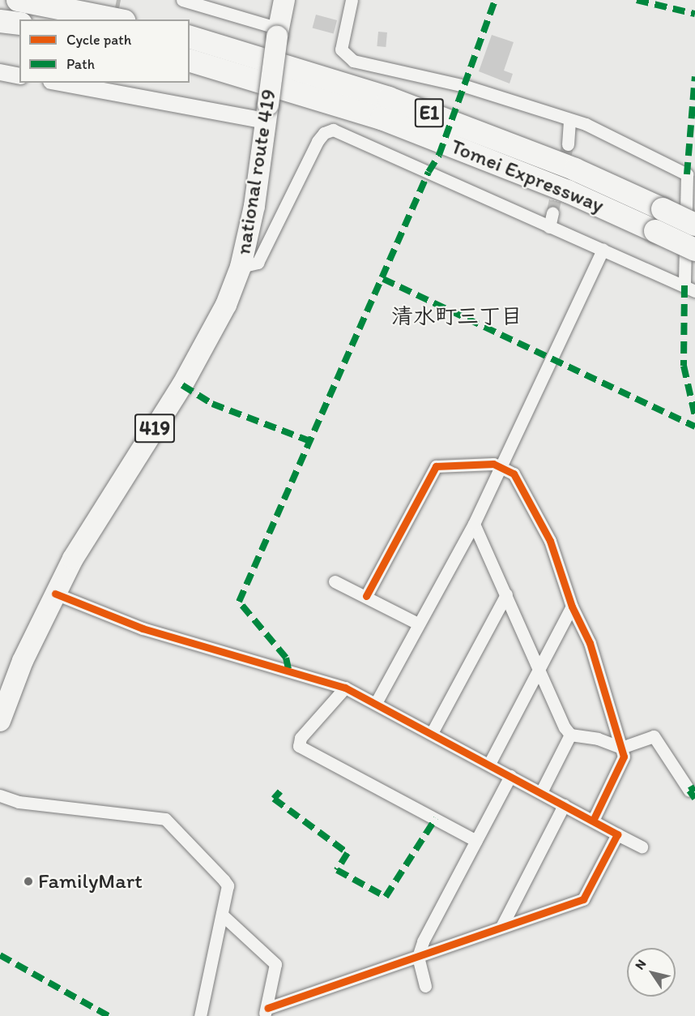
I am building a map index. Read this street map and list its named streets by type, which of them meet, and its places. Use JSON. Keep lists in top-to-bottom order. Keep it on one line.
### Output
{"streets":{"highway":["E1","national route 419","Tomei Expressway","419"]},"districts":["清水町三丁目"],"places":["FamilyMart"],"legend":["Cycle path","Path"],"north":"top left"}
